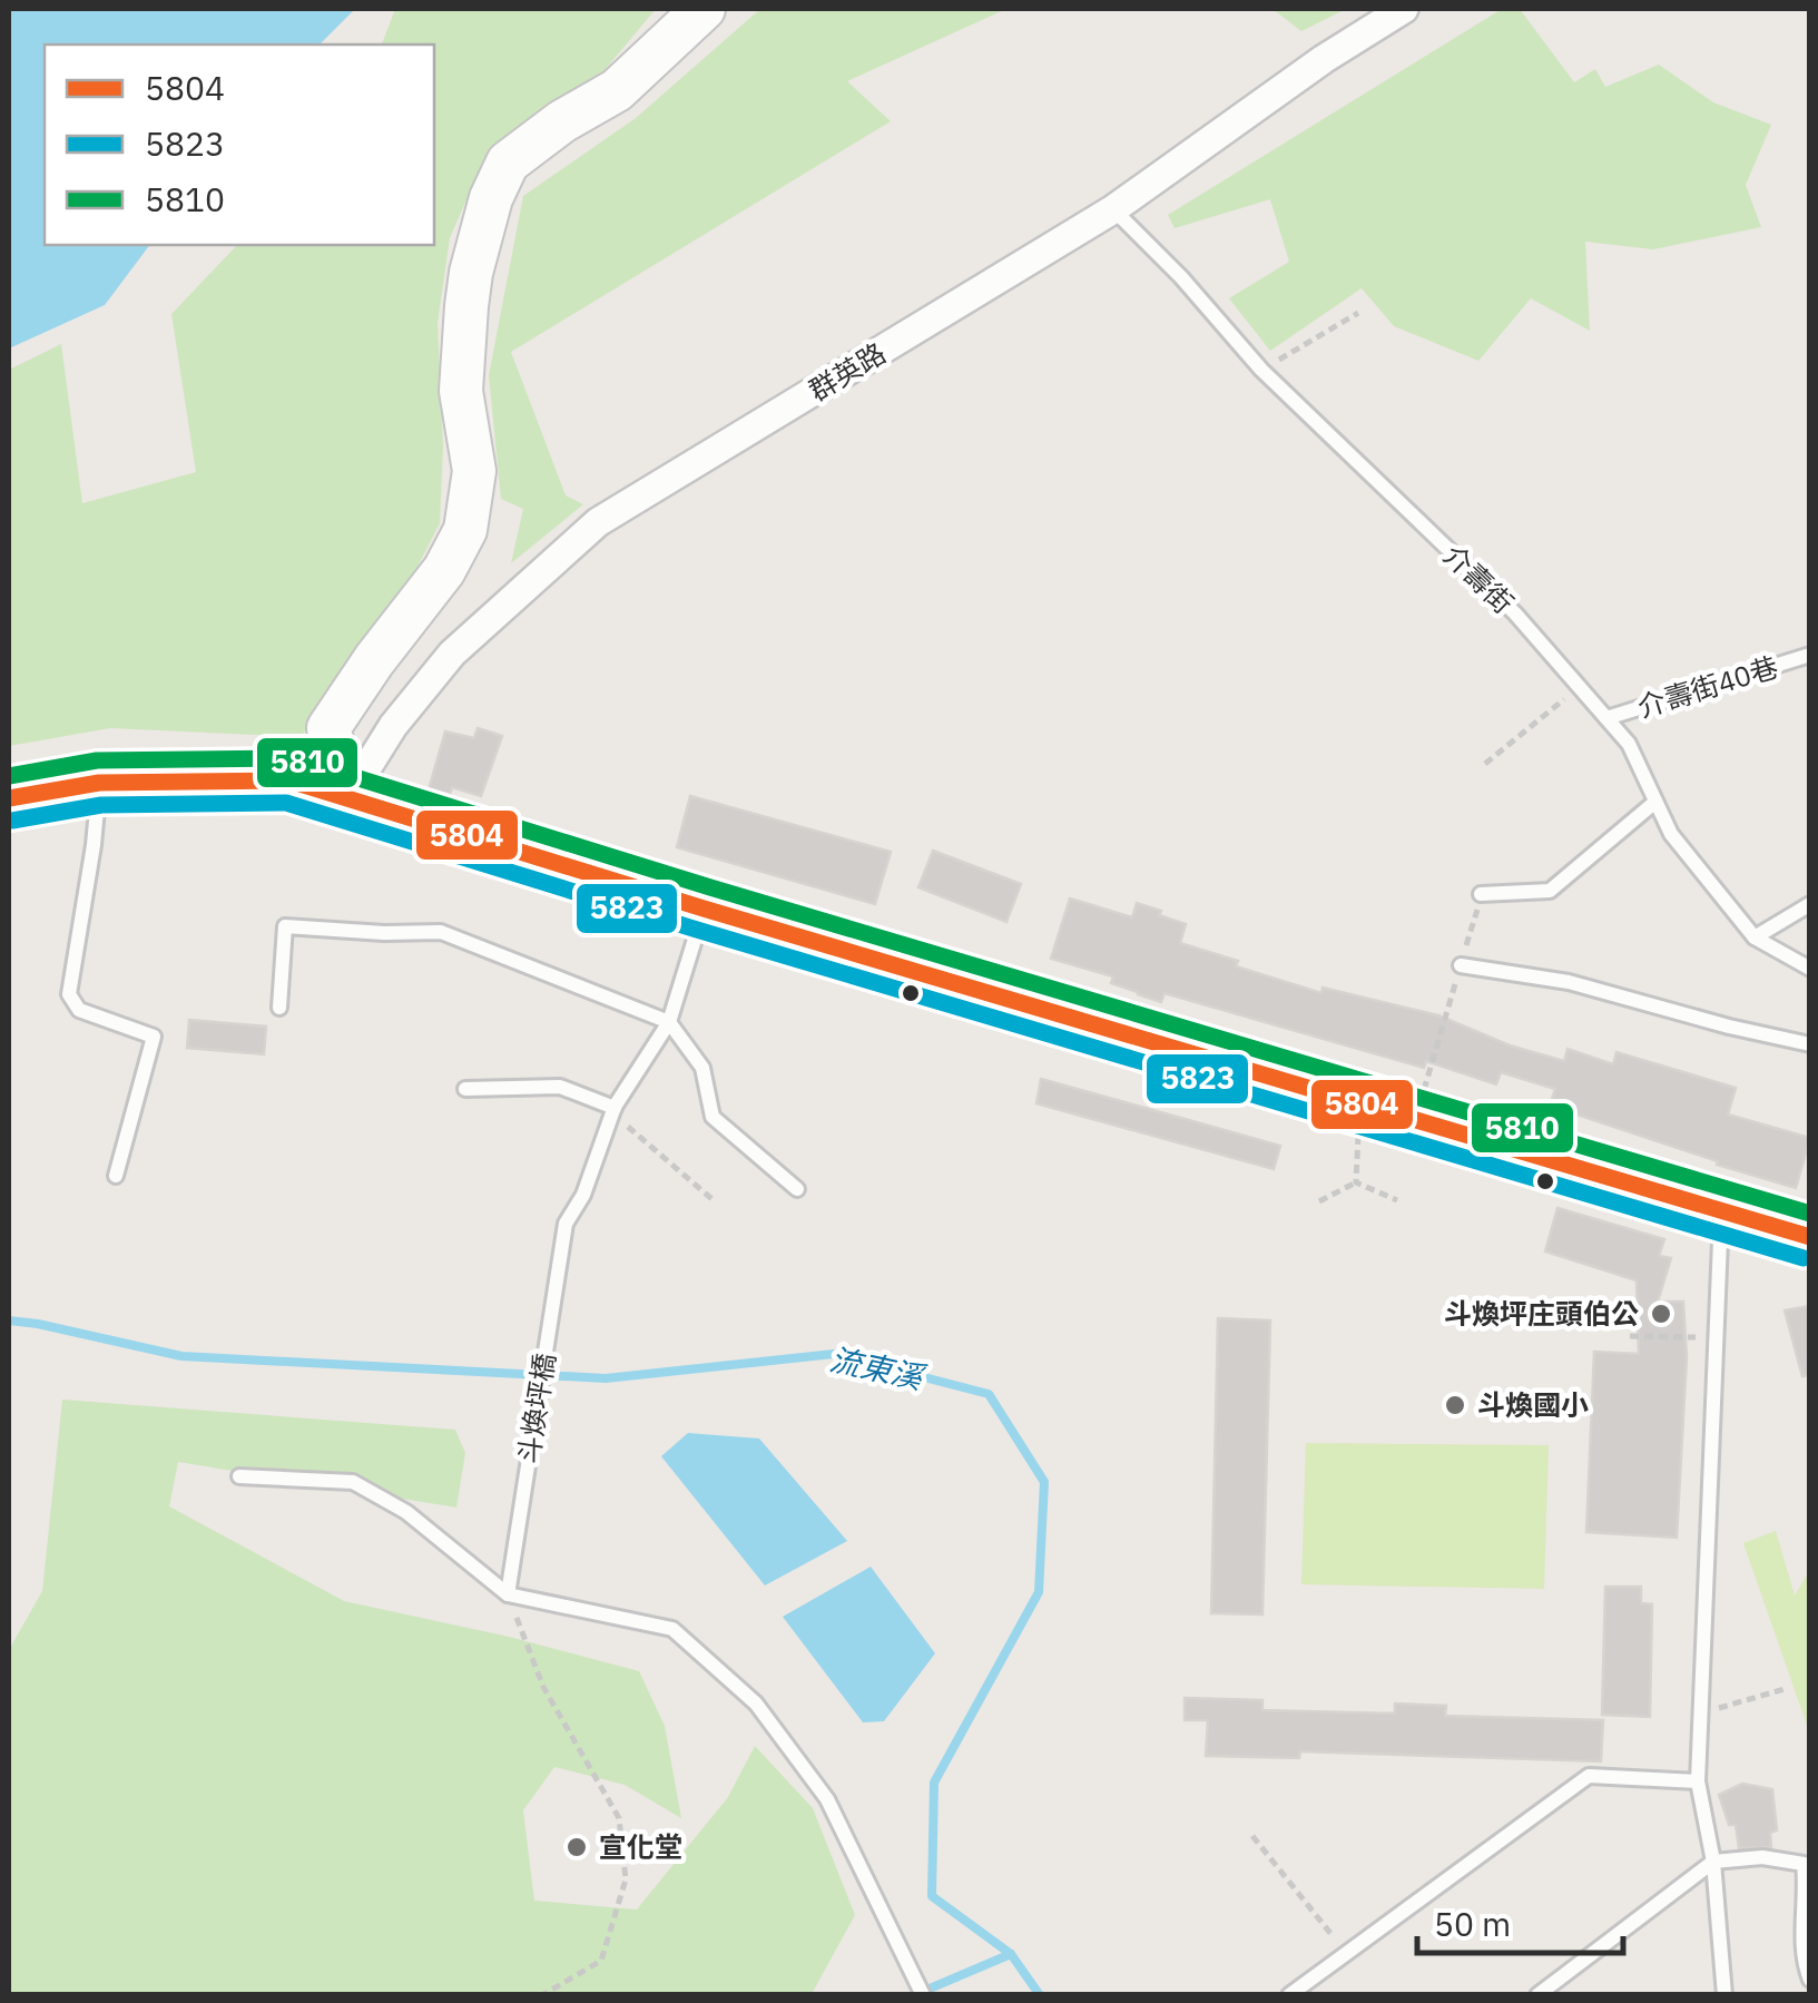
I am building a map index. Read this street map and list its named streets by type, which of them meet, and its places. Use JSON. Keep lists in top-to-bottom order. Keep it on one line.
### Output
{"streets":{"street":["群英路"],"lane":["介壽街","介壽街40巷","斗煥坪橋"]},"crossings":[["群英路","介壽街"],["介壽街","介壽街40巷"]],"water":["流東溪"],"places":["斗煥坪庄頭伯公","斗煥國小","宣化堂"],"lines":["transit line 5810","transit line 5804","transit line 5823"],"legend":["5804","5823","5810"],"scale_bar":"50 m"}
